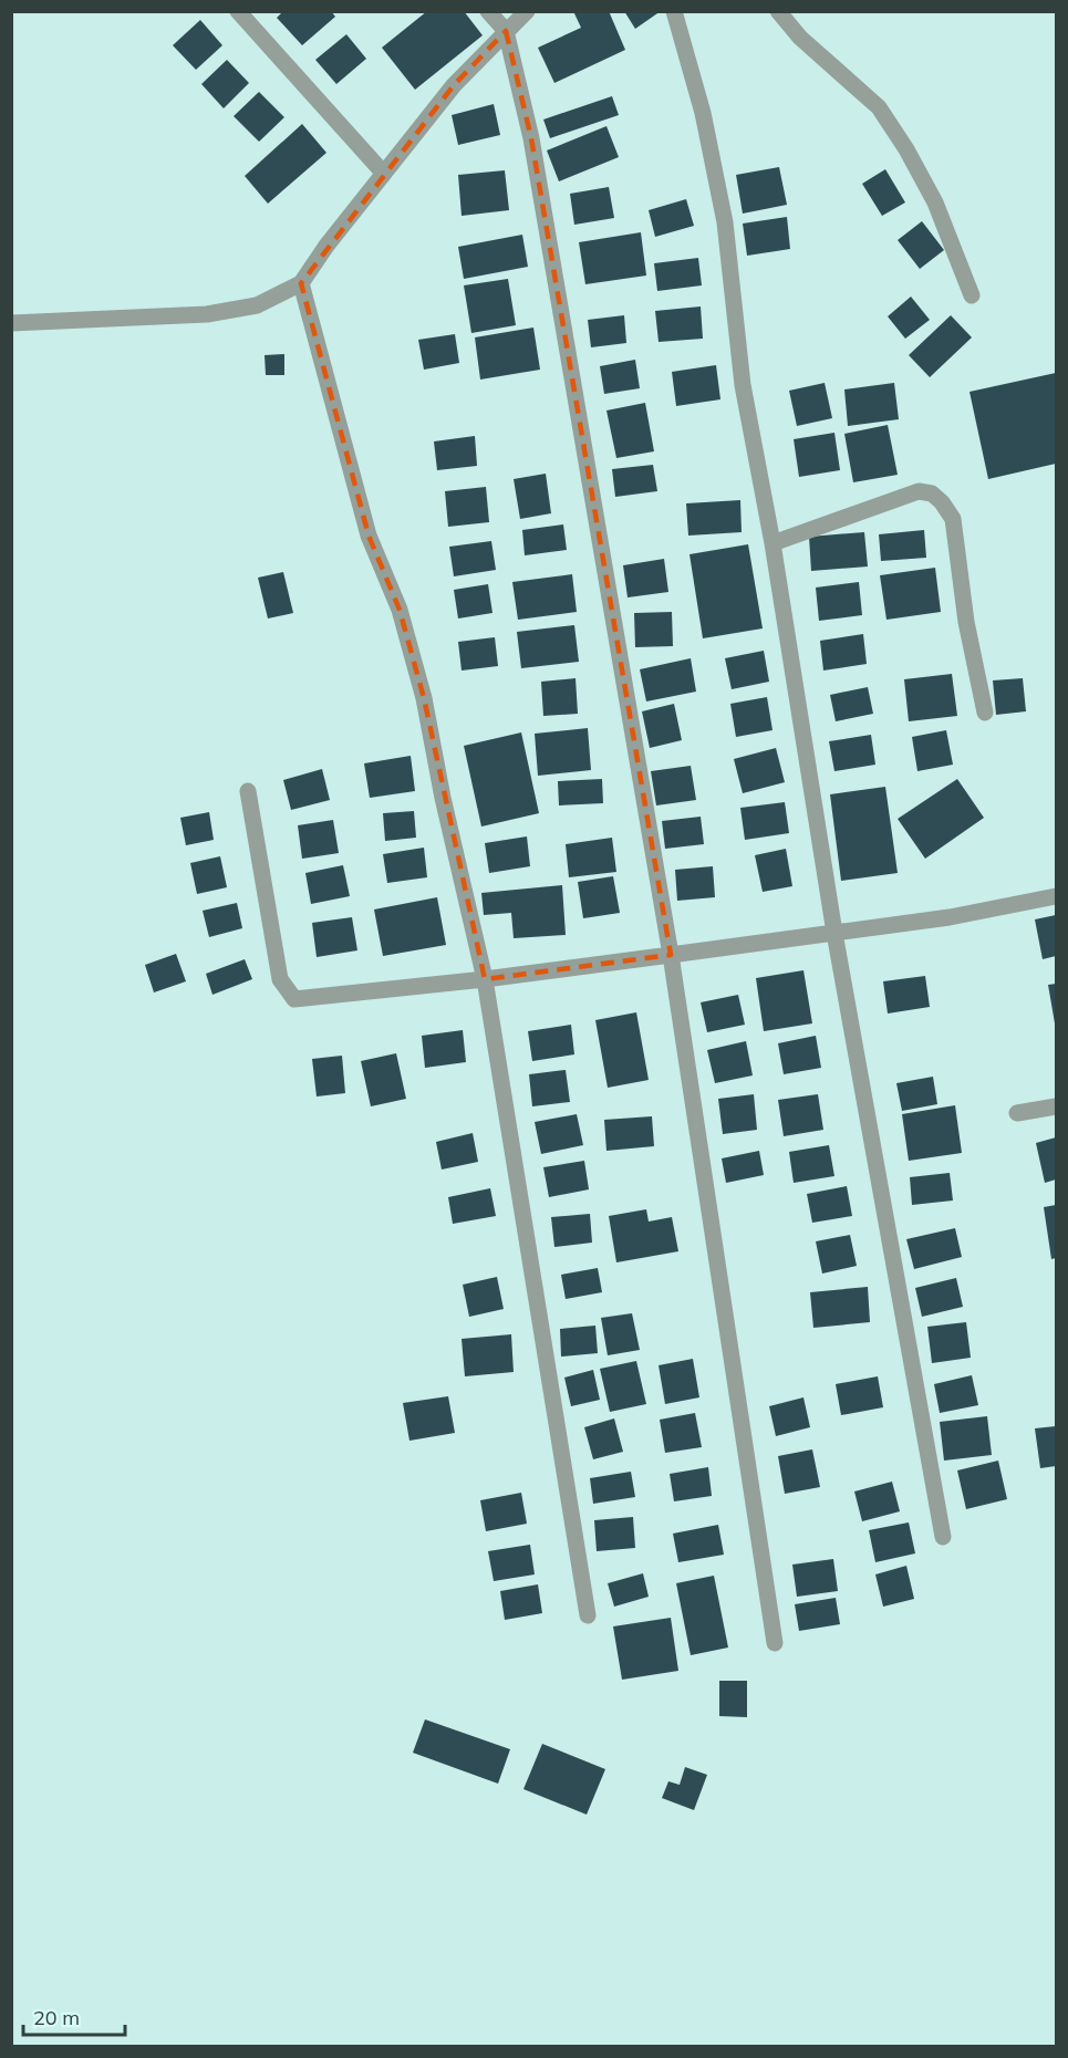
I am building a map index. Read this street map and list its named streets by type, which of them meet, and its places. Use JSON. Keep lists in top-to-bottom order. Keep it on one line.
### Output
{"scale_bar":"20 m"}
